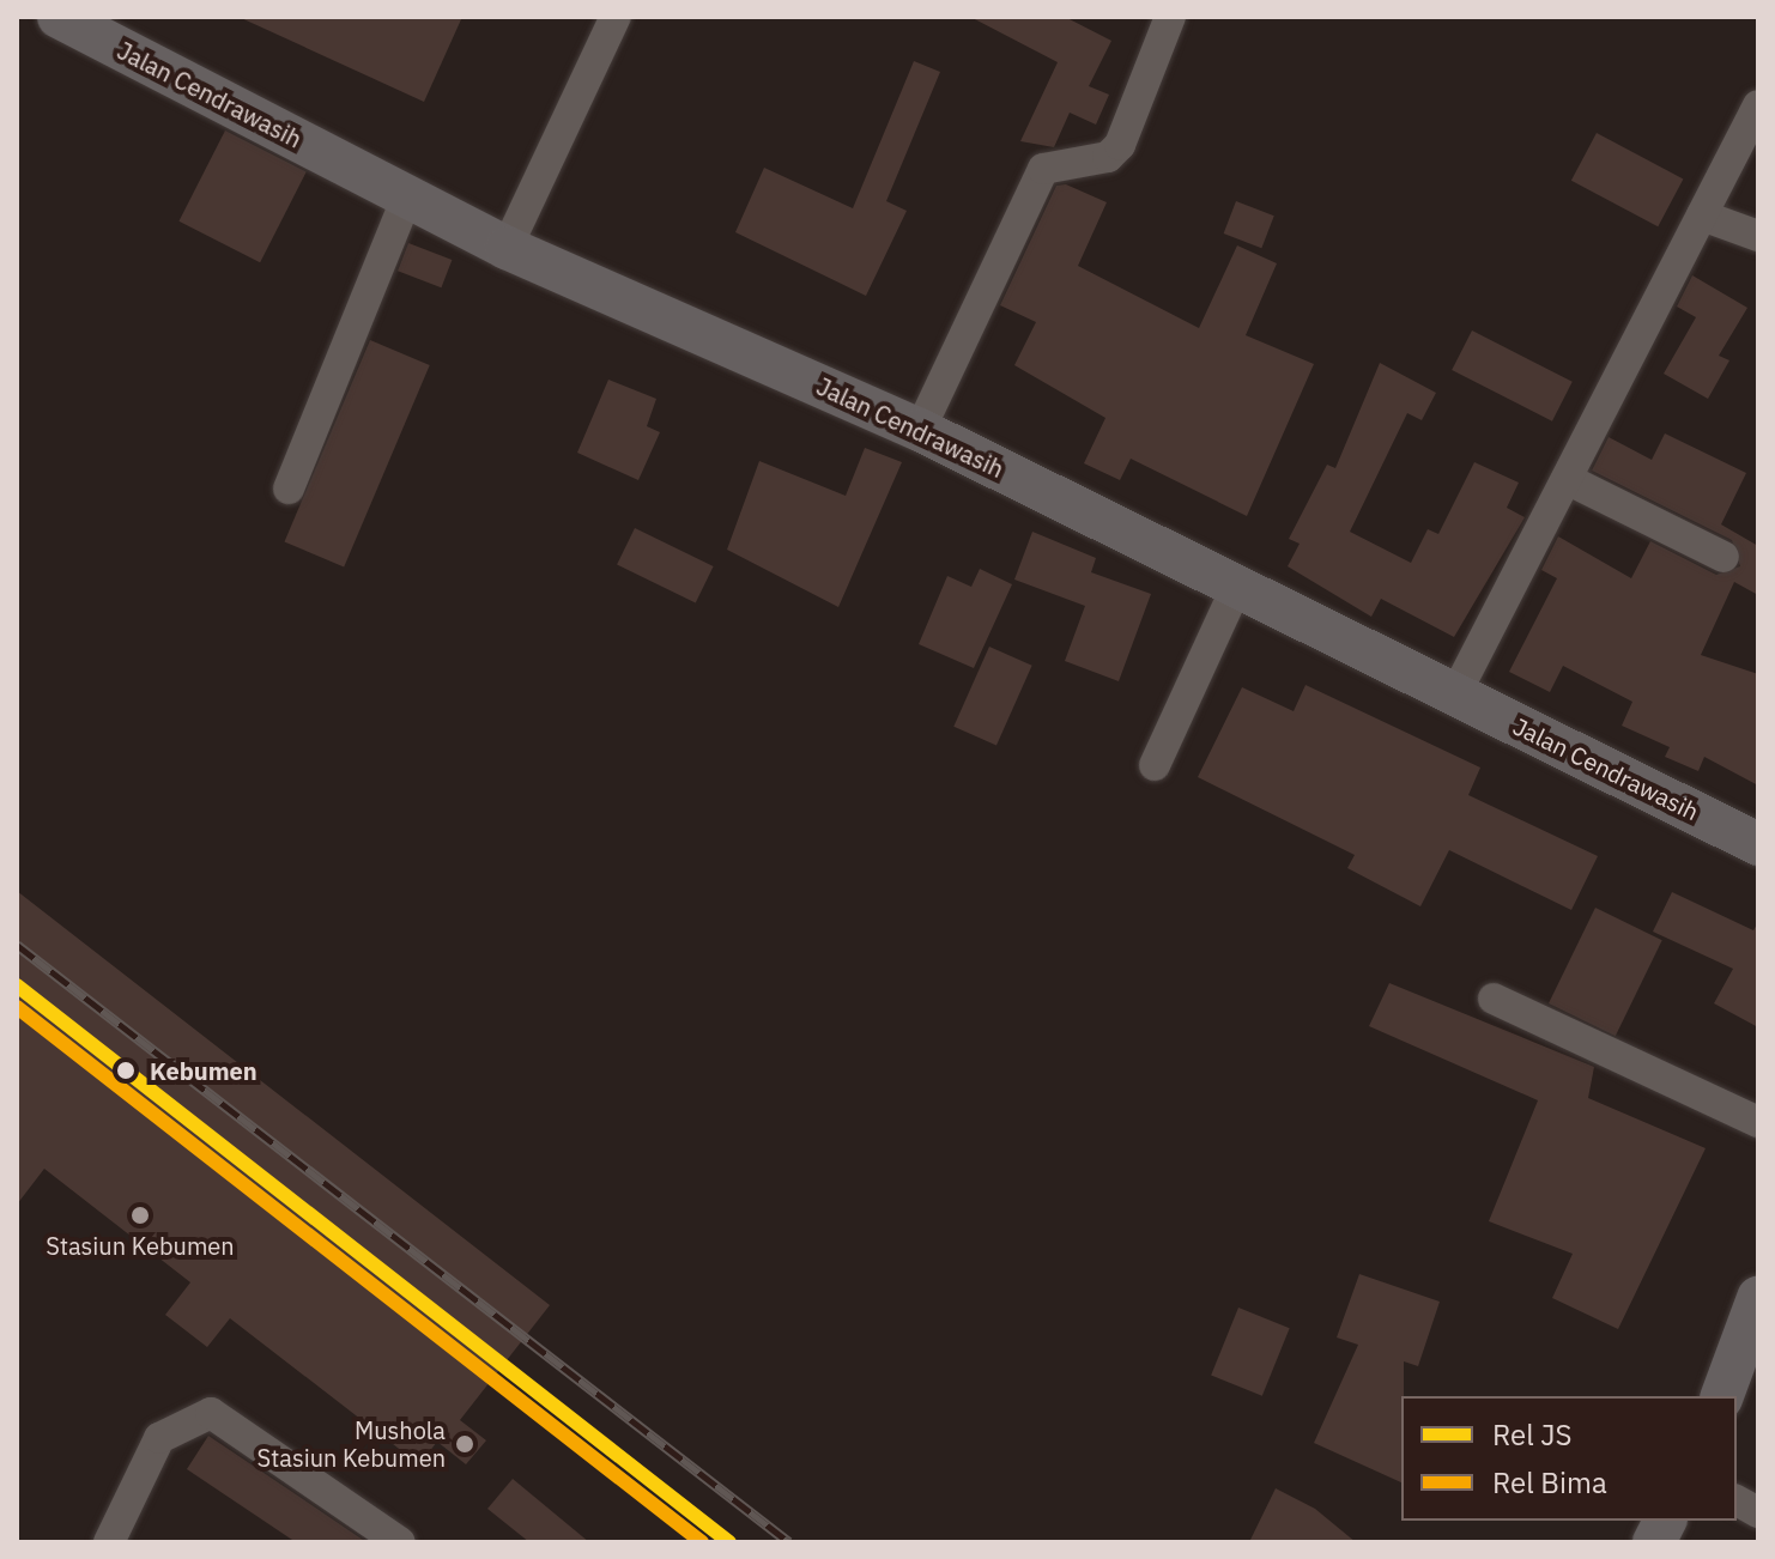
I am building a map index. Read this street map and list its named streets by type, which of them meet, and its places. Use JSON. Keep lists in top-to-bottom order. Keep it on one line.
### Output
{"streets":{"main road":["Jalan Cendrawasih"]},"places":["Kebumen","Stasiun Kebumen","Mushola Stasiun Kebumen"],"lines":["rail line JS","rail line Bima"],"legend":["Rel JS","Rel Bima"]}
